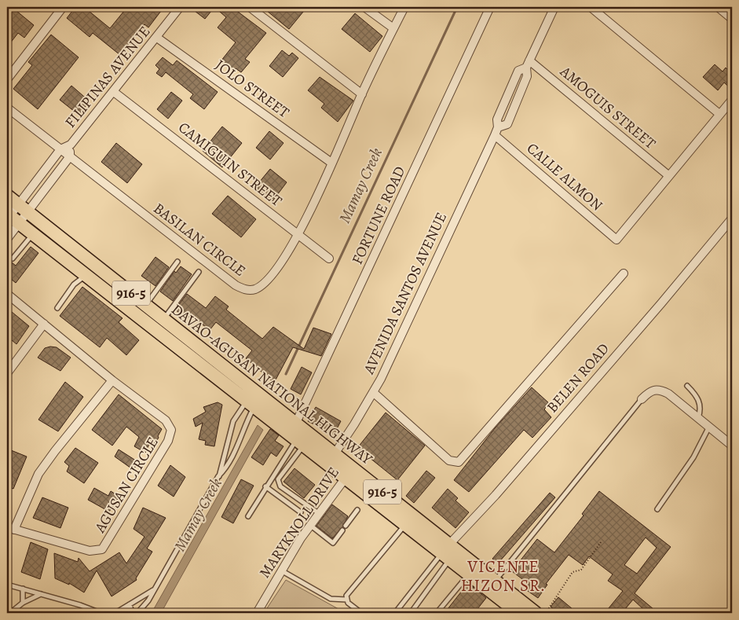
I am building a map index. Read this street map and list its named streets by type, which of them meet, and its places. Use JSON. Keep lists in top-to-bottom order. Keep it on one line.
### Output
{"streets":{"main road":["916-5","DAVAO-AGUSAN NATIONAL HIGHWAY"],"street":["FILIPINAS AVENUE","JOLO STREET","AMOGUIS STREET","CAMIGUIN STREET","CALLE ALMON","FORTUNE ROAD","BASILAN CIRCLE","AVENIDA SANTOS AVENUE","BELEN ROAD","AGUSAN CIRCLE","MARYKNOLL DRIVE"]},"crossings":[["FILIPINAS AVENUE","JOLO STREET"],["FILIPINAS AVENUE","CAMIGUIN STREET"],["FILIPINAS AVENUE","BASILAN CIRCLE"],["FILIPINAS AVENUE","DAVAO-AGUSAN NATIONAL HIGHWAY"],["JOLO STREET","BASILAN CIRCLE"],["AMOGUIS STREET","CALLE ALMON"],["AMOGUIS STREET","AVENIDA SANTOS AVENUE"],["CAMIGUIN STREET","BASILAN CIRCLE"],["CALLE ALMON","AVENIDA SANTOS AVENUE"],["FORTUNE ROAD","DAVAO-AGUSAN NATIONAL HIGHWAY"],["AVENIDA SANTOS AVENUE","DAVAO-AGUSAN NATIONAL HIGHWAY"],["BELEN ROAD","DAVAO-AGUSAN NATIONAL HIGHWAY"],["DAVAO-AGUSAN NATIONAL HIGHWAY","MARYKNOLL DRIVE"]],"districts":["VICENTE HIZON SR."],"water":["Mamay Creek"]}
